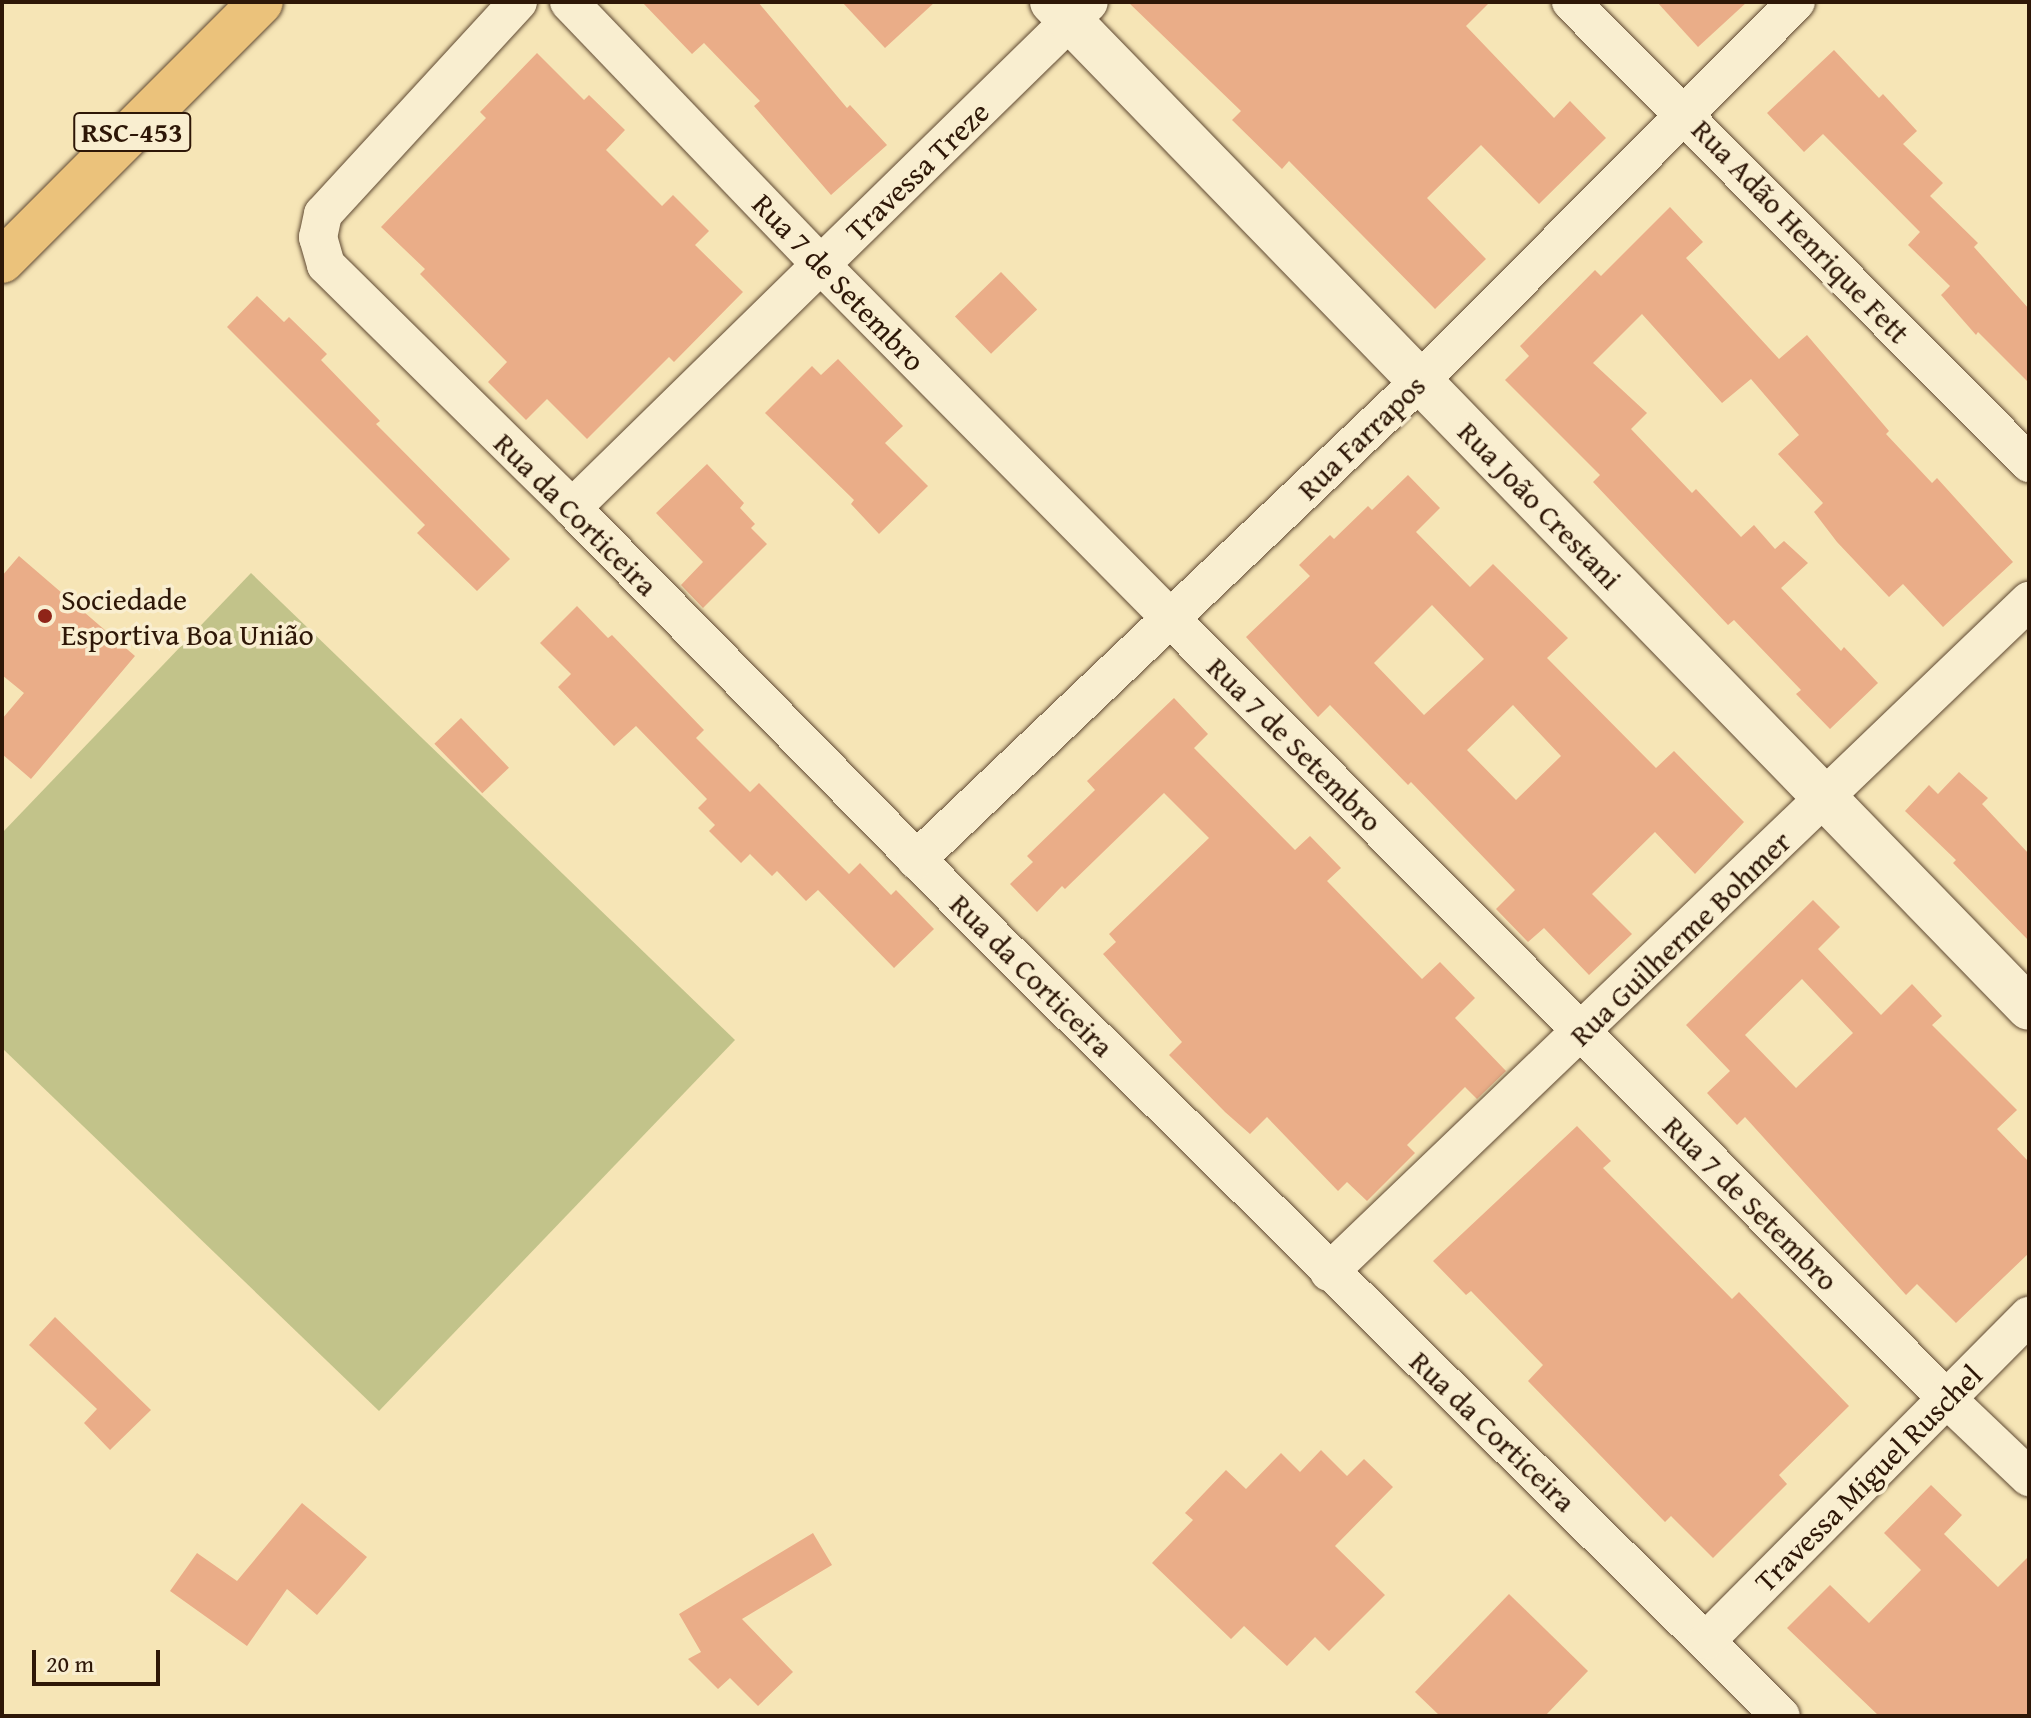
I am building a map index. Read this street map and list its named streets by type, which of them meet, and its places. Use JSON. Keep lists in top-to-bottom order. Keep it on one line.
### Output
{"streets":{"highway":["RSC-453"],"street":["Travessa Treze","Rua Adão Henrique Fett","Rua 7 de Setembro","Rua Farrapos","Rua João Crestani","Rua da Corticeira","Rua Guilherme Bohmer","Travessa Miguel Ruschel"]},"crossings":[["Travessa Treze","Rua 7 de Setembro"],["Travessa Treze","Rua João Crestani"],["Travessa Treze","Rua da Corticeira"],["Rua Adão Henrique Fett","Rua Farrapos"],["Rua 7 de Setembro","Rua Farrapos"],["Rua 7 de Setembro","Rua Guilherme Bohmer"],["Rua 7 de Setembro","Travessa Miguel Ruschel"],["Rua Farrapos","Rua João Crestani"],["Rua Farrapos","Rua da Corticeira"],["Rua João Crestani","Rua Guilherme Bohmer"],["Rua da Corticeira","Rua Guilherme Bohmer"],["Rua da Corticeira","Travessa Miguel Ruschel"]],"places":["Sociedade Esportiva Boa União"],"scale_bar":"20 m"}
